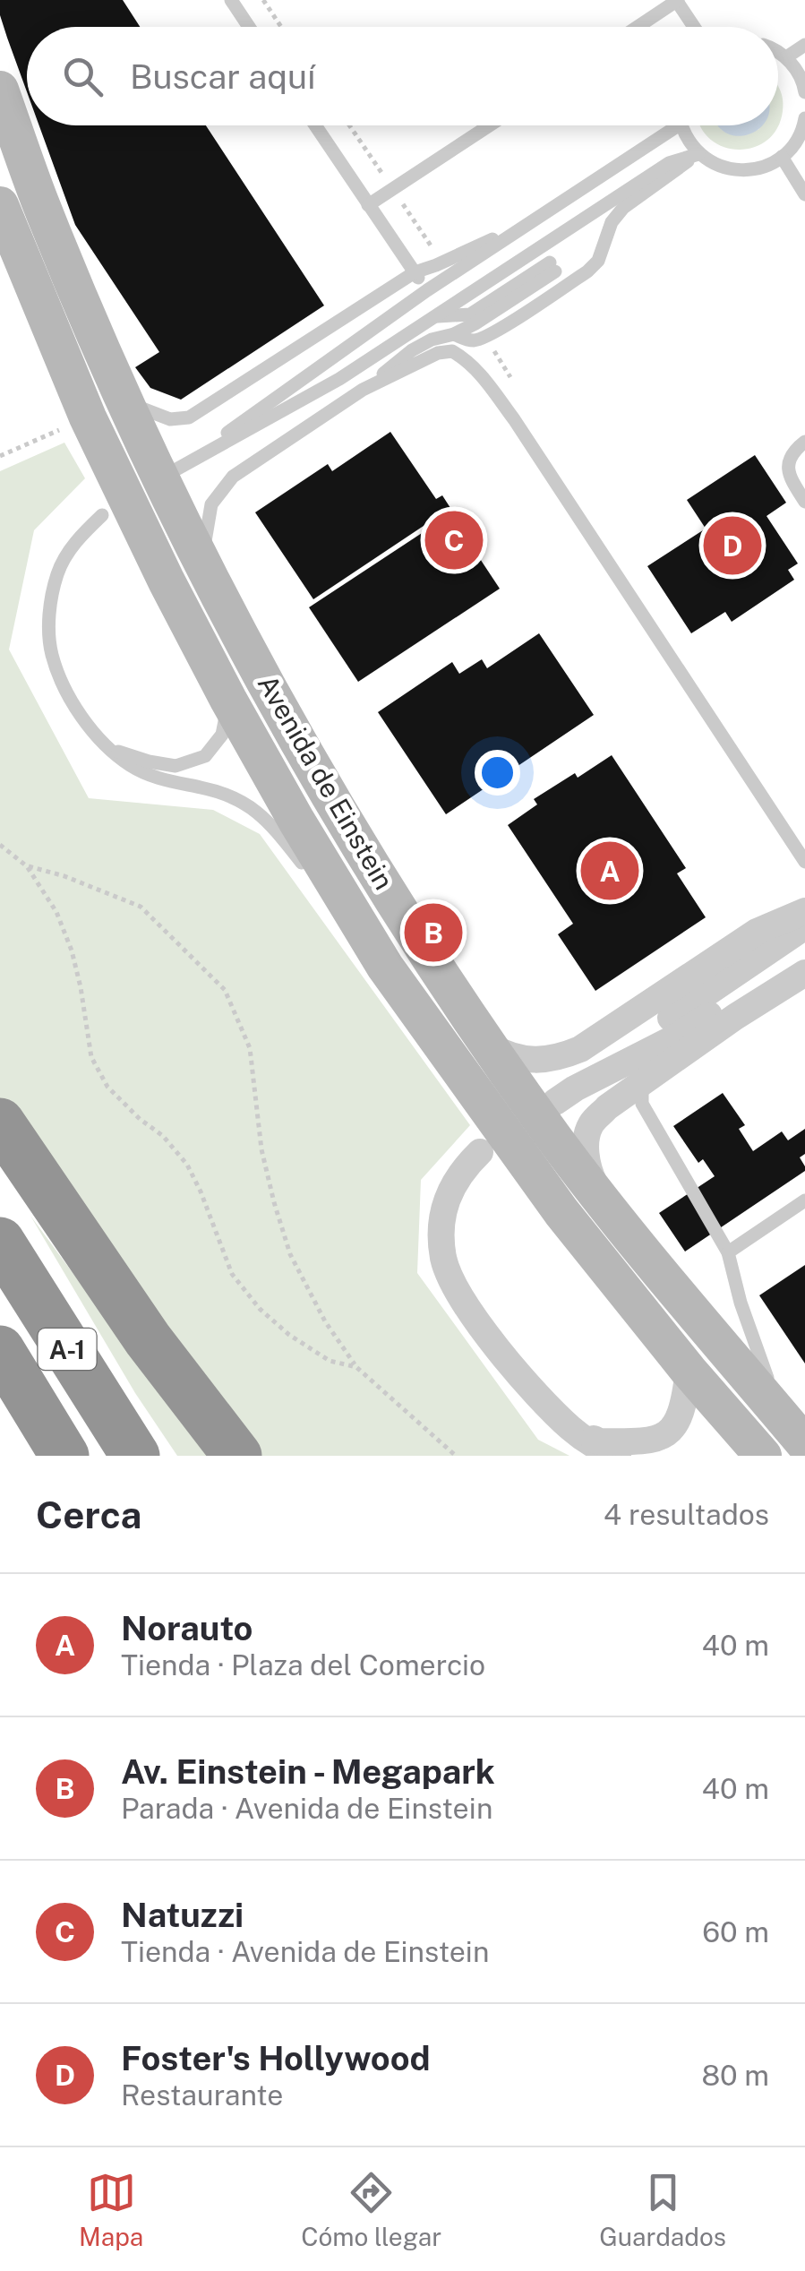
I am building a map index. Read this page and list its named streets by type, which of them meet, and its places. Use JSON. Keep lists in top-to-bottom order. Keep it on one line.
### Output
{"streets":{"highway":["A-1"],"street":["Avenida de Einstein"]},"page":{"search":"Buscar aquí","pins":["C","D","A","B"],"heading":["Cerca","4 resultados"],"list":[{"mark":"A","name":"Norauto","note":"Tienda · Plaza del Comercio","value":"40 m"},{"mark":"B","name":"Av. Einstein - Megapark","note":"Parada · Avenida de Einstein","value":"40 m"},{"mark":"C","name":"Natuzzi","note":"Tienda · Avenida de Einstein","value":"60 m"},{"mark":"D","name":"Foster's Hollywood","note":"Restaurante","value":"80 m"}],"nav":["Mapa","Cómo llegar","Guardados"]}}
